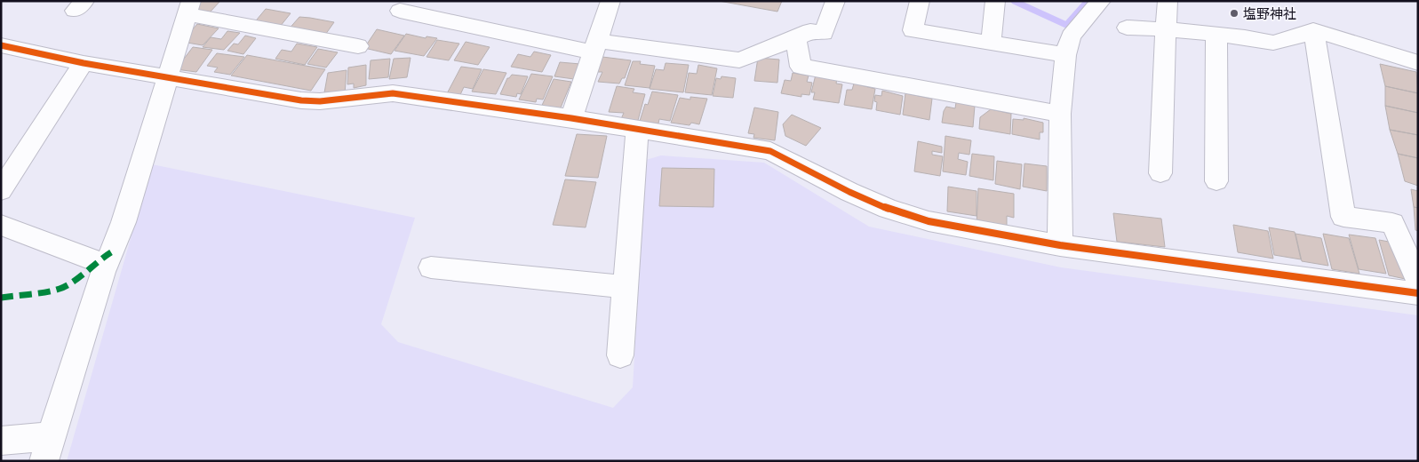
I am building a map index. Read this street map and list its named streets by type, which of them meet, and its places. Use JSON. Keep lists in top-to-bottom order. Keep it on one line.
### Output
{"places":["塩野神社"]}
